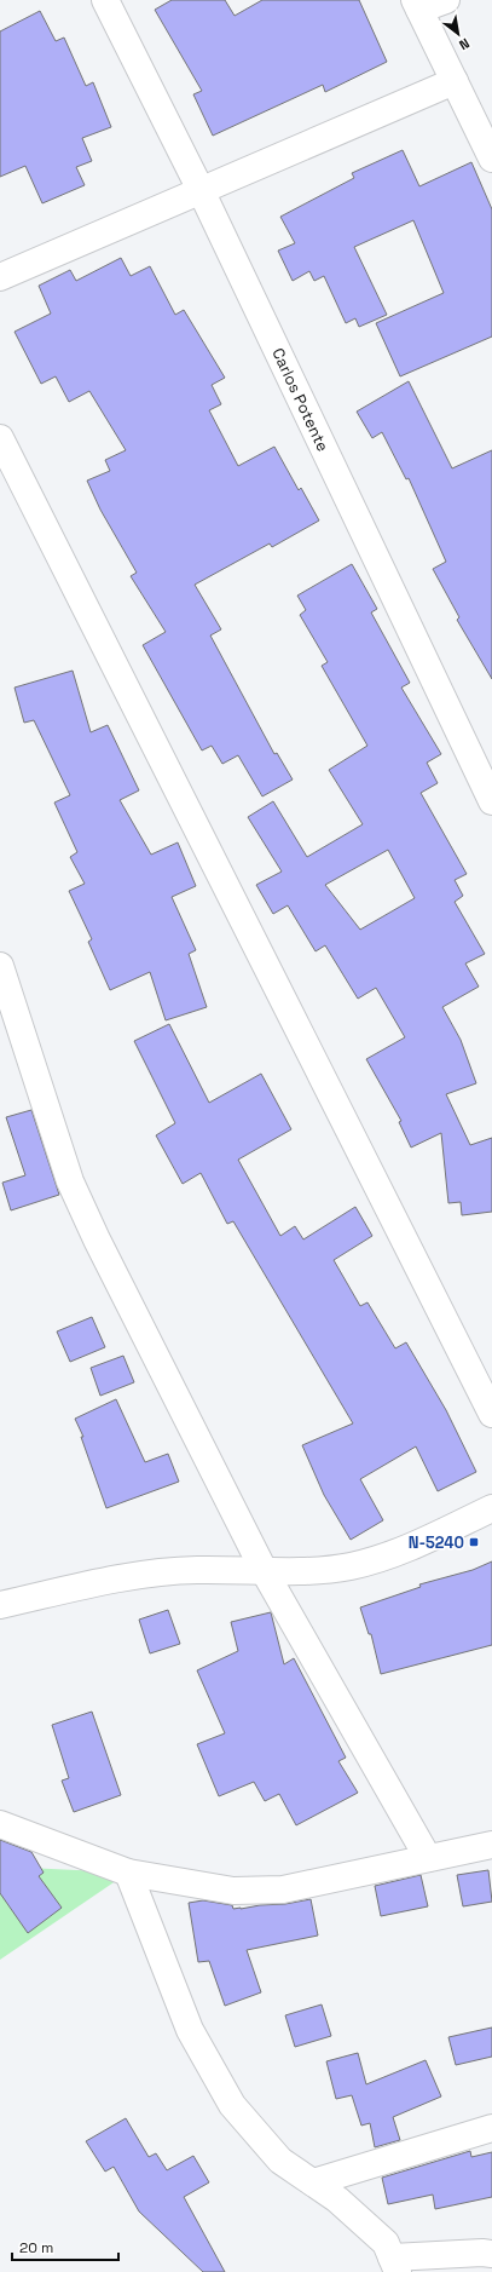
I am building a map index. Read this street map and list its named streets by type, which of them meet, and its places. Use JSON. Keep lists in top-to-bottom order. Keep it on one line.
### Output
{"streets":{"street":["Carlos Potente"]},"places":{"transit":["N-5240"]},"scale_bar":"20 m","north":"bottom right"}
